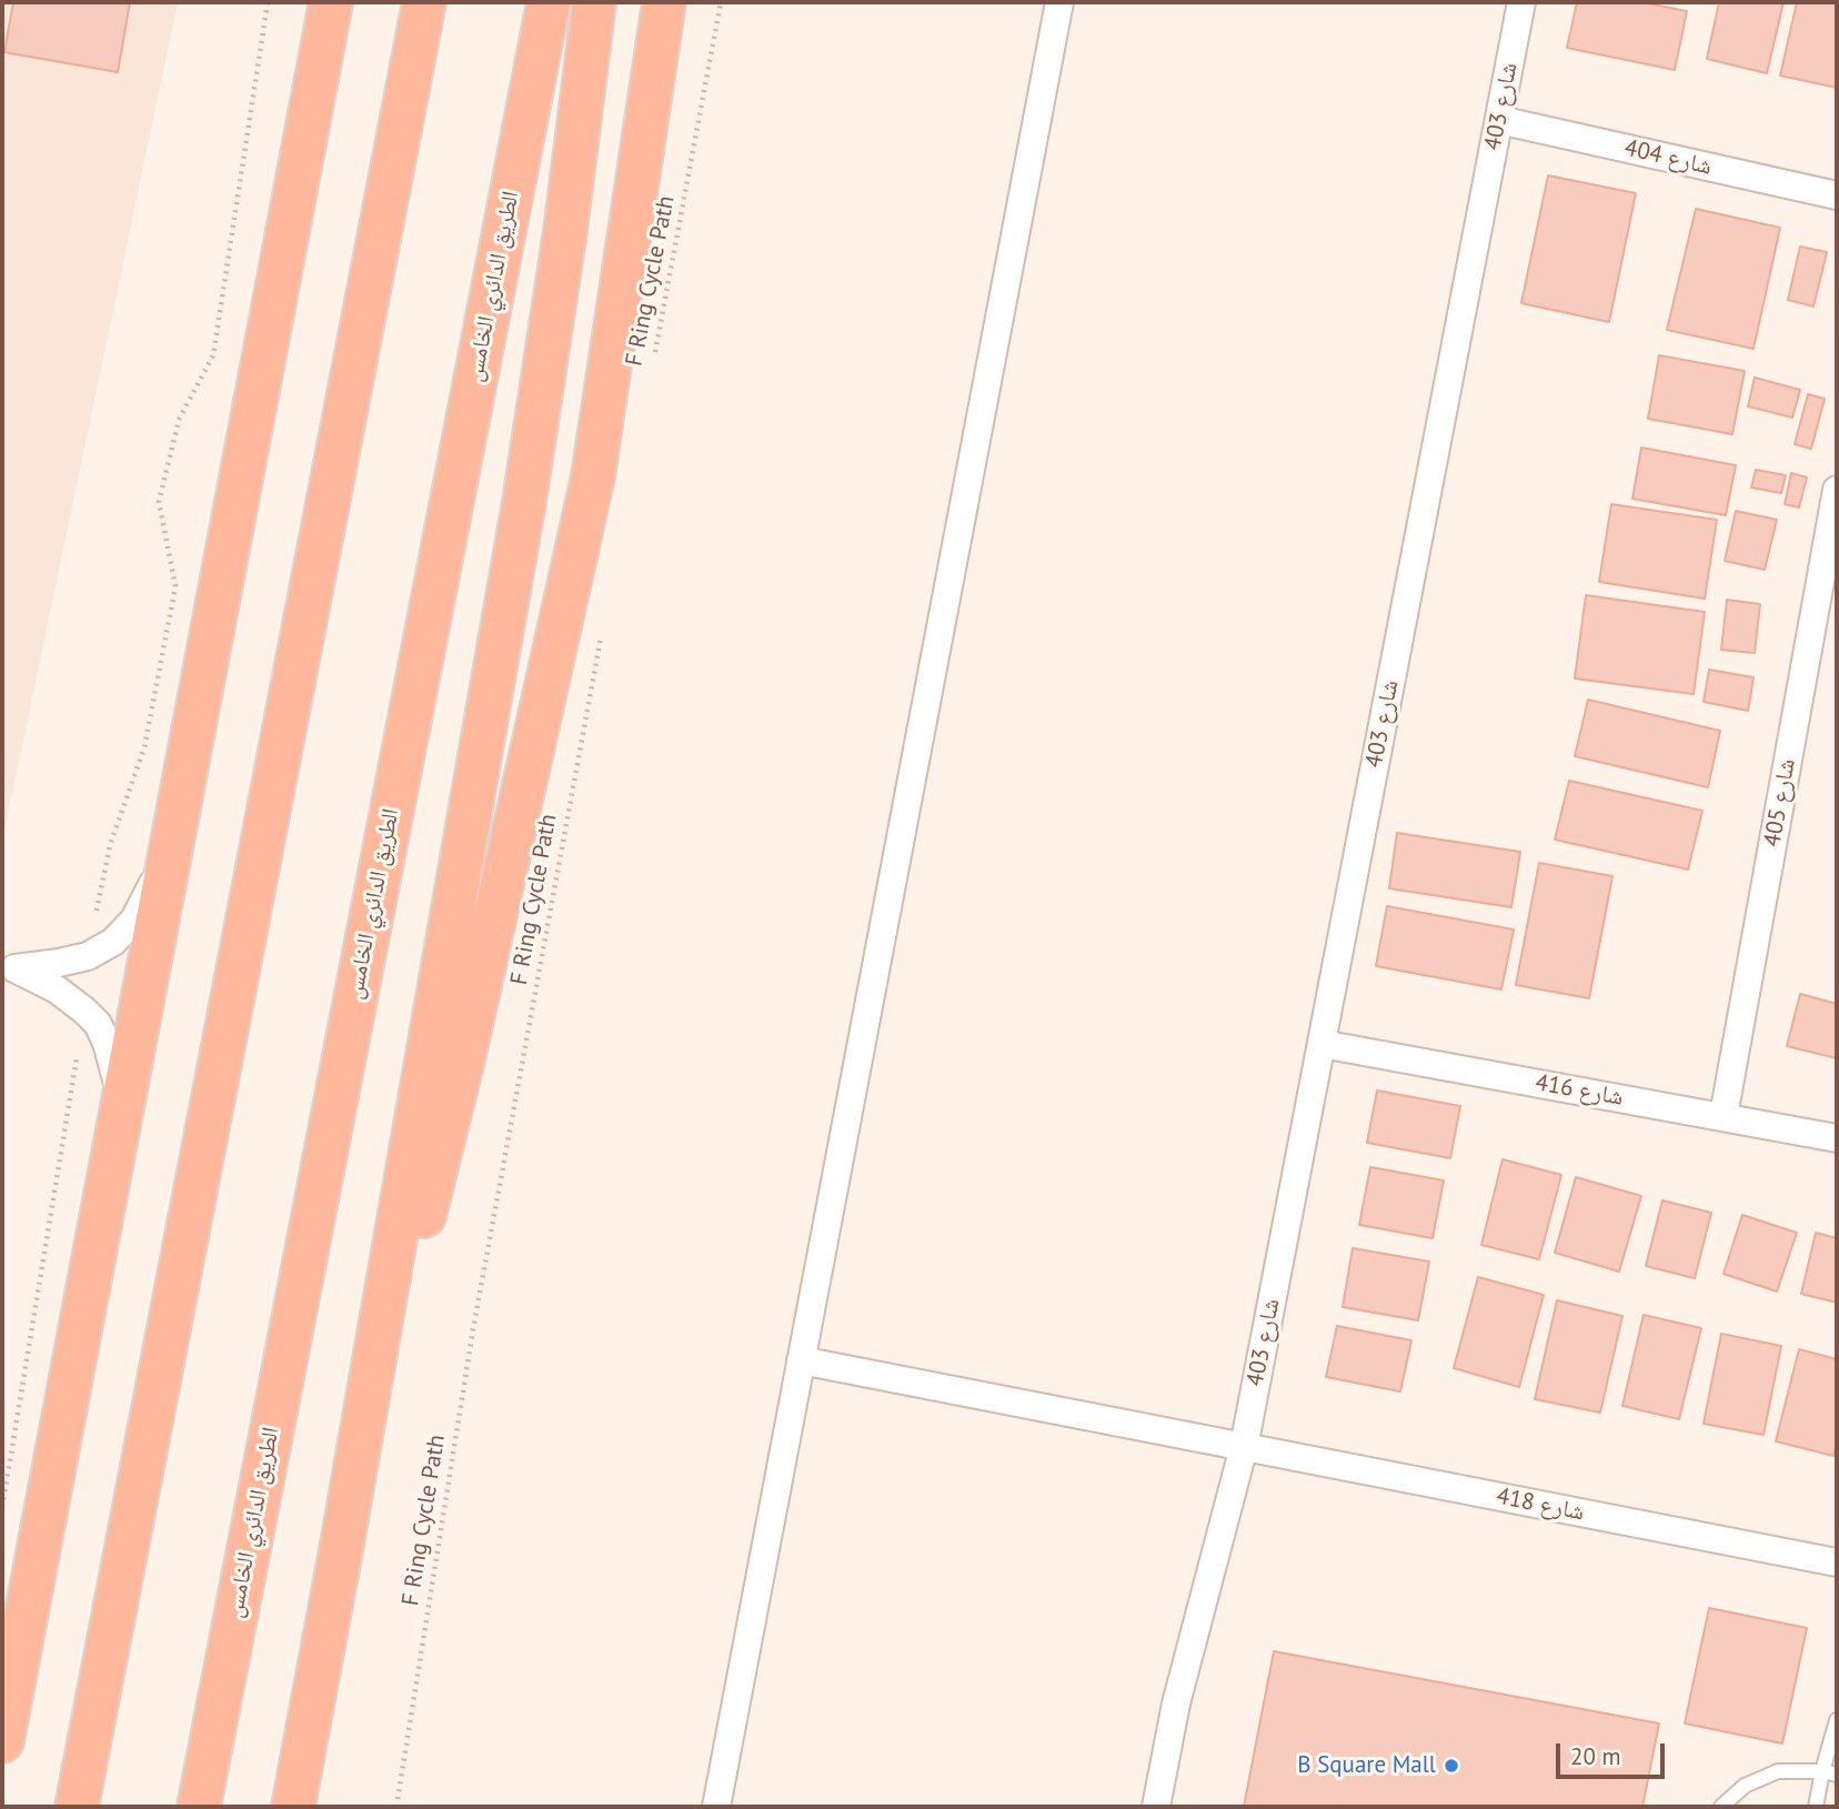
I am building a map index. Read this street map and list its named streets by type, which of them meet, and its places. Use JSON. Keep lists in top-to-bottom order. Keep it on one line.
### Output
{"streets":{"highway":["الطريق الدائري الخامس"],"street":["شارع 403","شارع 404","شارع 405","شارع 416","شارع 418"],"path":["F Ring Cycle Path"]},"crossings":[["شارع 403","شارع 404"],["شارع 403","شارع 416"],["شارع 403","شارع 418"],["شارع 405","شارع 416"]],"places":["B Square Mall"],"scale_bar":"20 m"}
